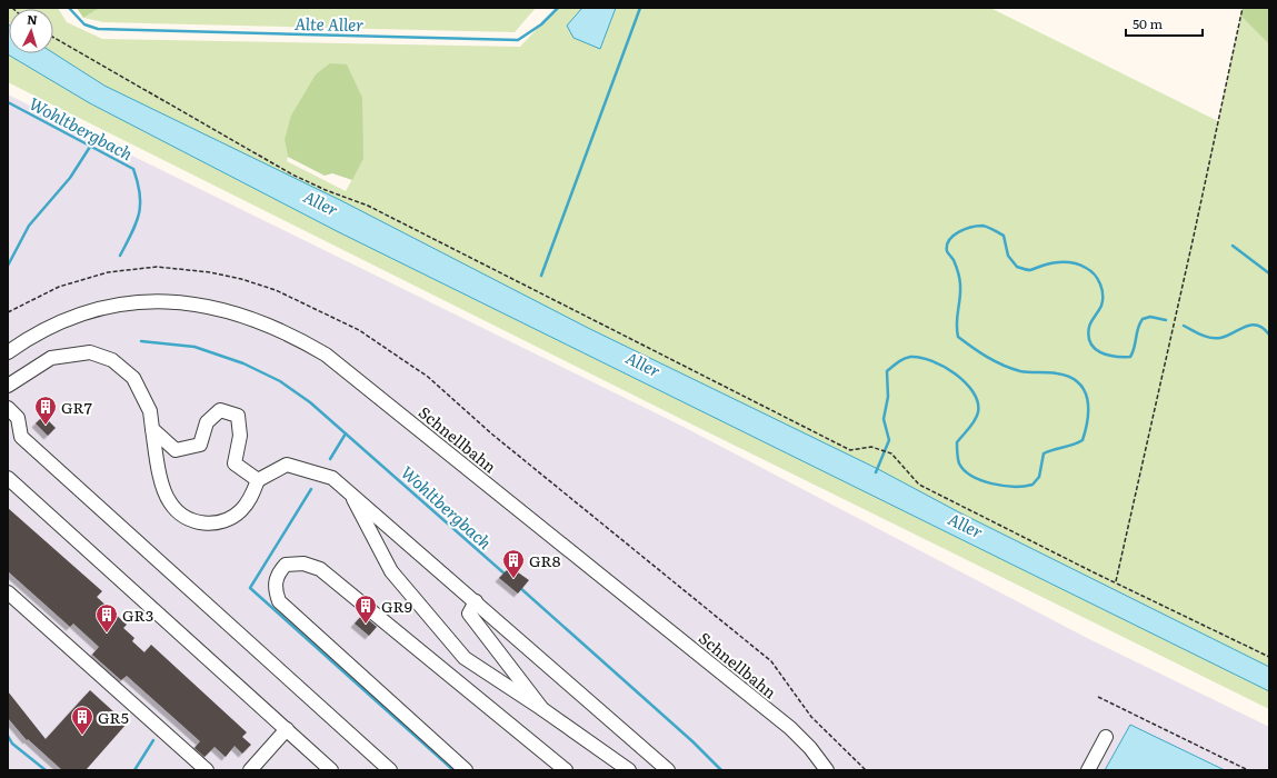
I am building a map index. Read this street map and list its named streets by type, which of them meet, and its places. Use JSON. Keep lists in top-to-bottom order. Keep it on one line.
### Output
{"streets":{"street":["Schnellbahn"]},"water":["Alte Aller","Wohltbergbach","Aller"],"places":{"building":["GR7","GR8","GR9","GR3","GR5"]},"scale_bar":"50 m","north":"top"}
